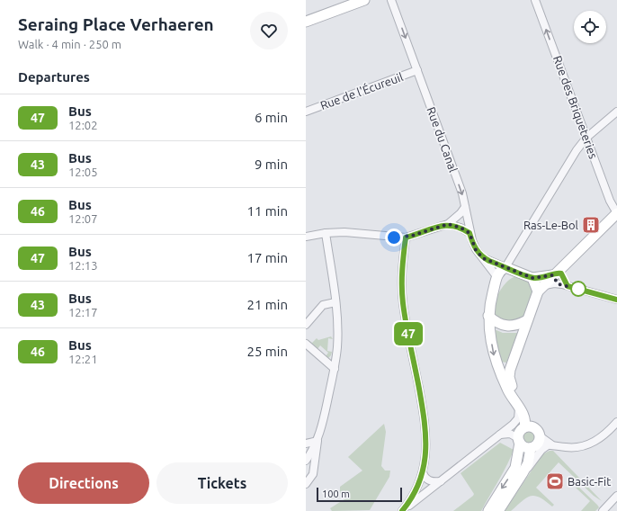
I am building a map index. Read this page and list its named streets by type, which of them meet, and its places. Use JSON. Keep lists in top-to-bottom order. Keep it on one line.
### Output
{"streets":{"street":["Rue de l'Écureuil","Rue des Briqueteries","Rue du Canal"]},"crossings":[["Rue de l'Écureuil","Rue du Canal"]],"one_way":["Rue des Briqueteries","Rue du Canal"],"places":{"building":["Ras-Le-Bol"],"sports":["Basic-Fit"]},"lines":["bus line 47"],"scale_bar":"100 m","page":{"heading":[["Seraing Place Verhaeren","Walk · 4 min · 250 m"],"Departures"],"on_map":"47","list":[{"mark":"47","name":"Bus","note":"12:02","value":"6 min"},{"mark":"43","name":"Bus","note":"12:05","value":"9 min"},{"mark":"46","name":"Bus","note":"12:07","value":"11 min"},{"mark":"47","name":"Bus","note":"12:13","value":"17 min"},{"mark":"43","name":"Bus","note":"12:17","value":"21 min"},{"mark":"46","name":"Bus","note":"12:21","value":"25 min"}],"buttons":["Directions","Tickets"],"scale":"100 m"}}
